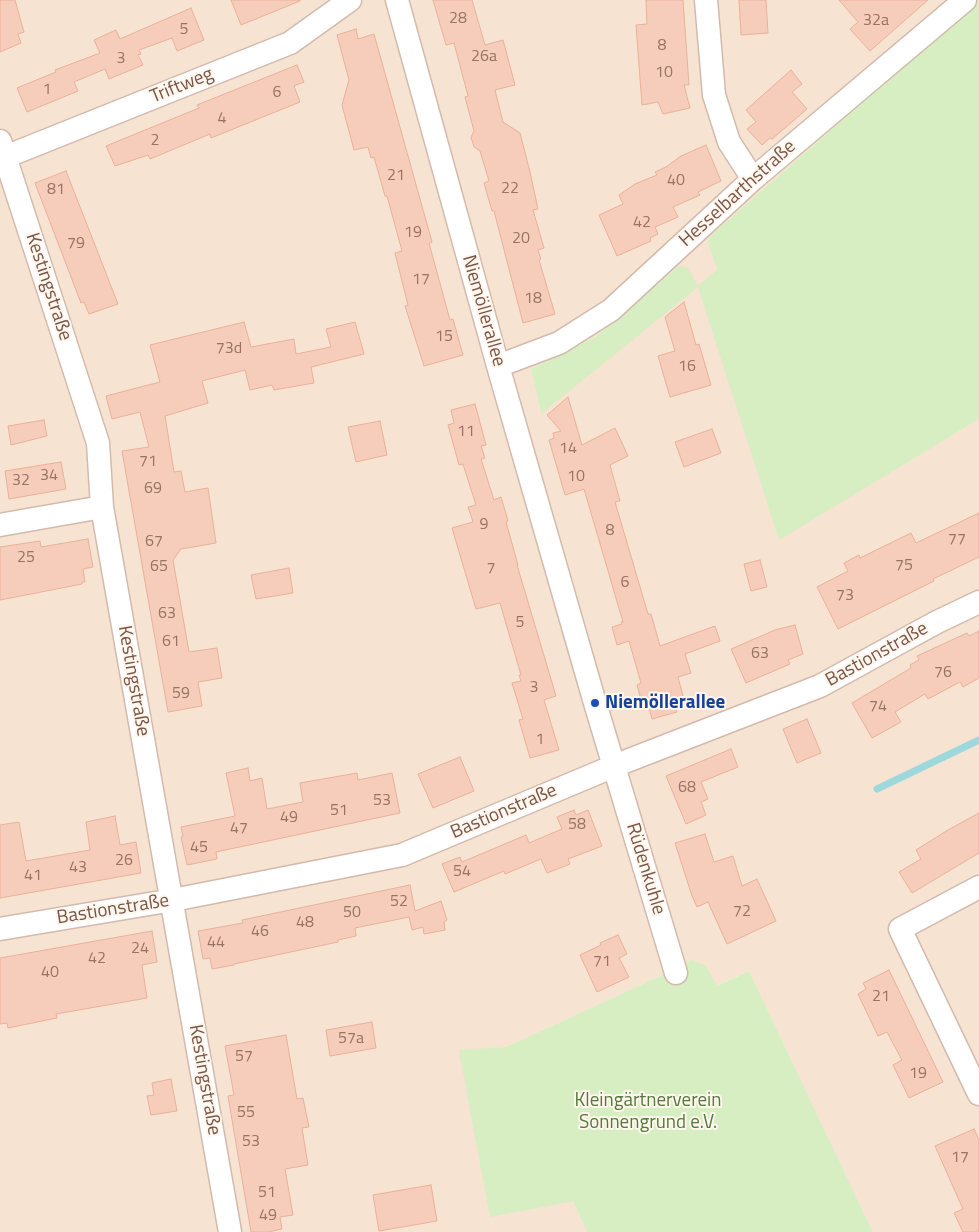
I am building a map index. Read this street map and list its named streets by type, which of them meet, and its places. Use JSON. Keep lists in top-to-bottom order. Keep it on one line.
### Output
{"streets":{"street":["Triftweg","Hesselbarthstraße","Kestingstraße","Niemöllerallee","Bastionstraße","Rüdenkuhle"]},"crossings":[["Triftweg","Kestingstraße"],["Hesselbarthstraße","Niemöllerallee"],["Kestingstraße","Bastionstraße"],["Niemöllerallee","Bastionstraße"],["Niemöllerallee","Rüdenkuhle"],["Bastionstraße","Rüdenkuhle"]],"parks":["Kleingärtnerverein Sonnengrund e.V."],"places":["Niemöllerallee"],"house_numbers":["28","32a","5","8","26a","3","10","1","6","4","2","21","40","22","81","42","19","20","79","17","18","15","73d","16","11","14","71","34","10","32","69","9","8","77","67","25","75","65","7","6","73","63","5","61","63","76","3","59","74","1","68","53","51","49","58","47","45","26","43","54","41","52","72","50","48","46","44","24","42","71","40","21","57a","57","19","55","53","17","51","49"]}
